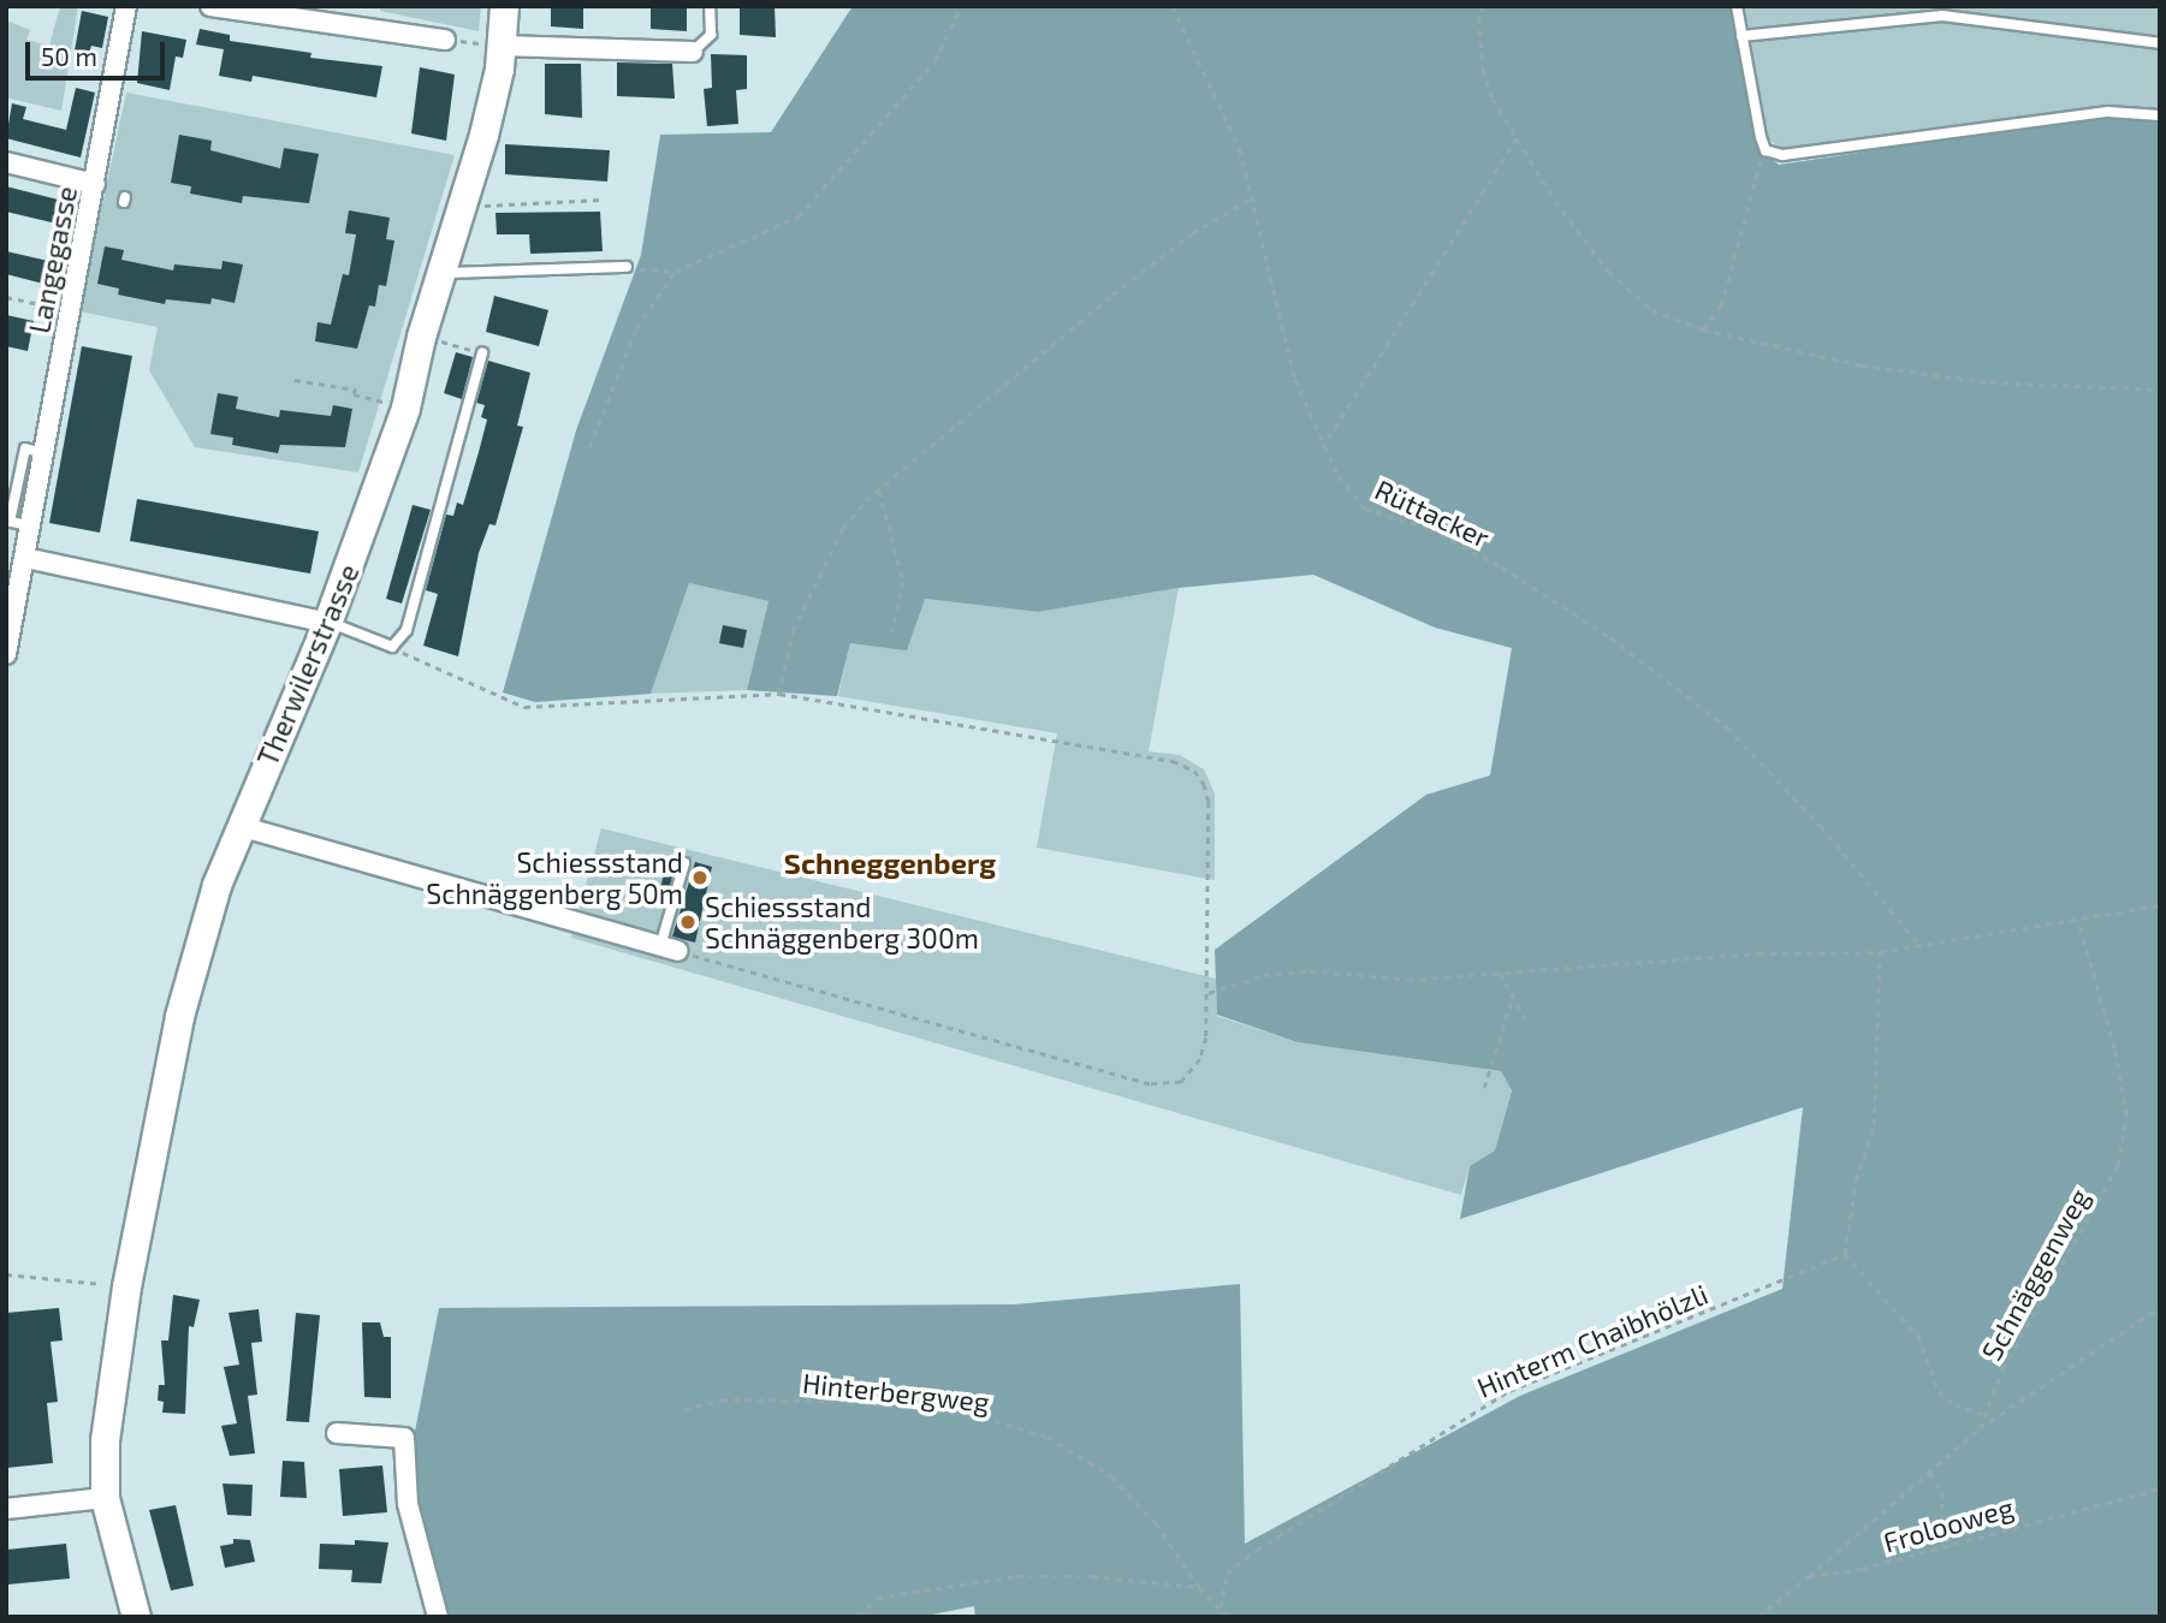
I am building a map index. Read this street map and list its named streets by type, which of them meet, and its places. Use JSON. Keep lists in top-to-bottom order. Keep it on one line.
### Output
{"streets":{"main road":["Therwilerstrasse"],"street":["Langegasse"],"path":["Rüttacker","Schnäggenweg","Hinterm Chaibhölzli","Hinterbergweg","Frolooweg"]},"crossings":[["Schnäggenweg","Frolooweg"],["Hinterm Chaibhölzli","Hinterbergweg"]],"districts":["Schneggenberg"],"places":["Schiessstand Schnäggenberg 50m","Schiessstand Schnäggenberg 300m"],"scale_bar":"50 m"}
